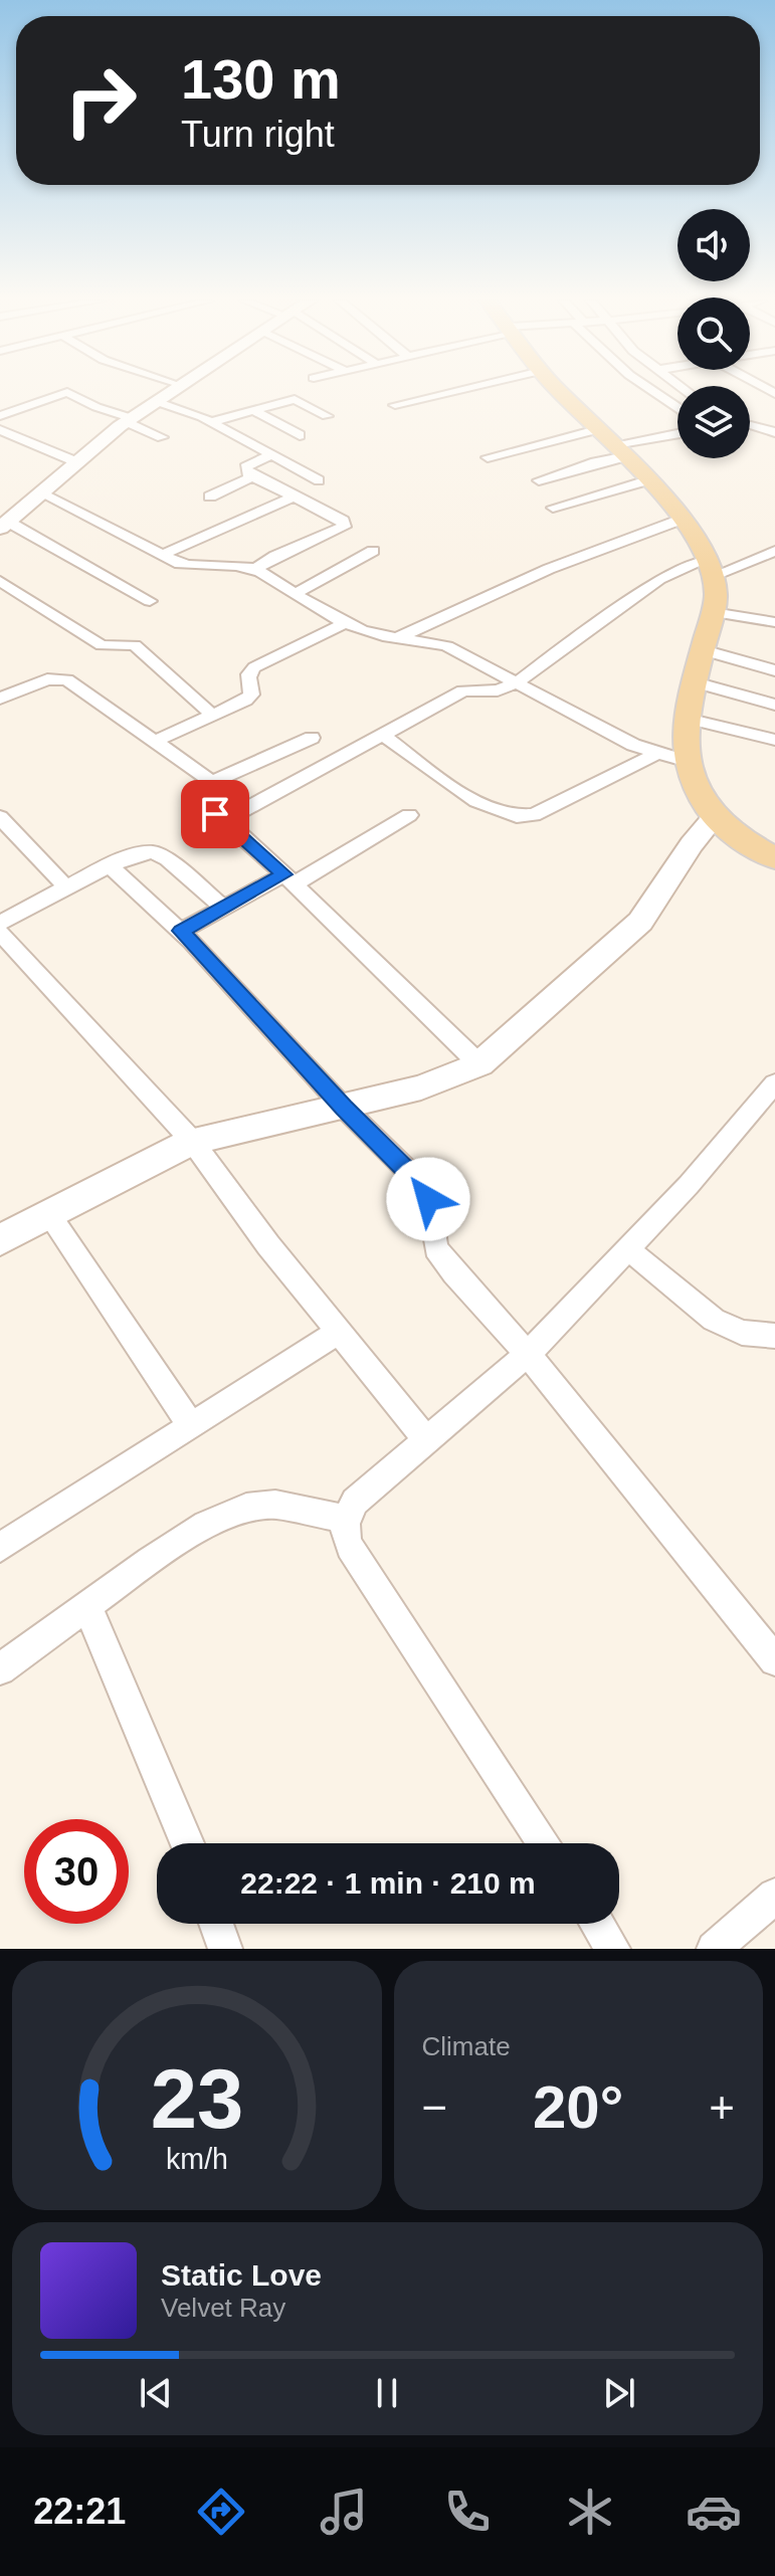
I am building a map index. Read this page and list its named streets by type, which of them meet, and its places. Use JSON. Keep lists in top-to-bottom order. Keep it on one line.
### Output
{"page":{"turn":["130 m","Turn right"],"limit":"30","trip":"22:22 · 1 min · 210 m","tile":"Climate","heat":["−","20°","+"],"song":["Static Love","Velvet Ray"],"tabs":"22:21","gauge":["23","km/h"]}}
